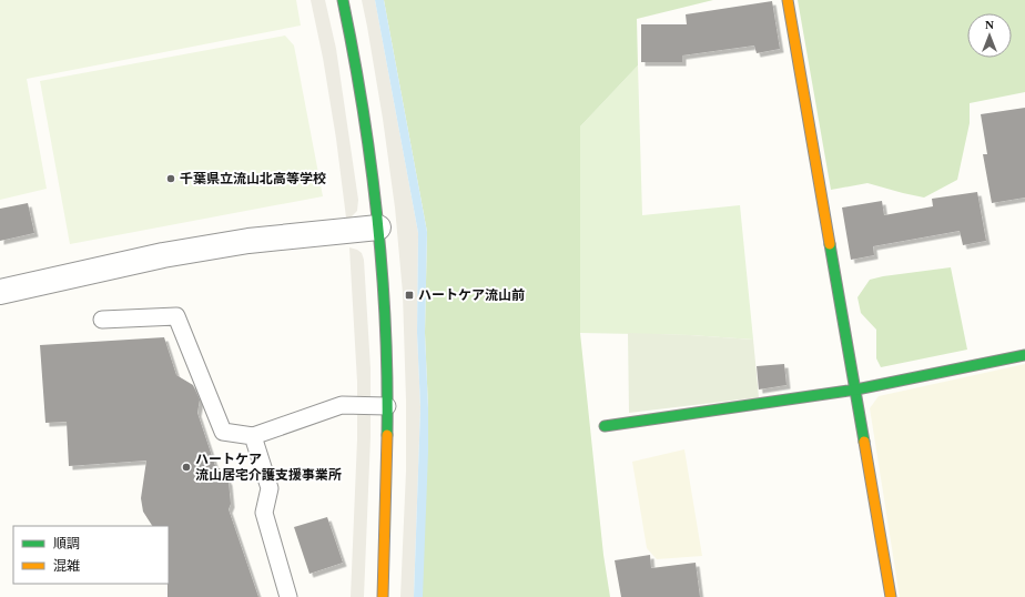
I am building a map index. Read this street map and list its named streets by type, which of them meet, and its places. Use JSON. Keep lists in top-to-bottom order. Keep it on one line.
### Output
{"places":{"other":["千葉県立流山北高等学校","ハートケア 流山居宅介護支援事業所"],"transit":["ハートケア流山前"]},"legend":["順調","混雑"],"north":"top"}
